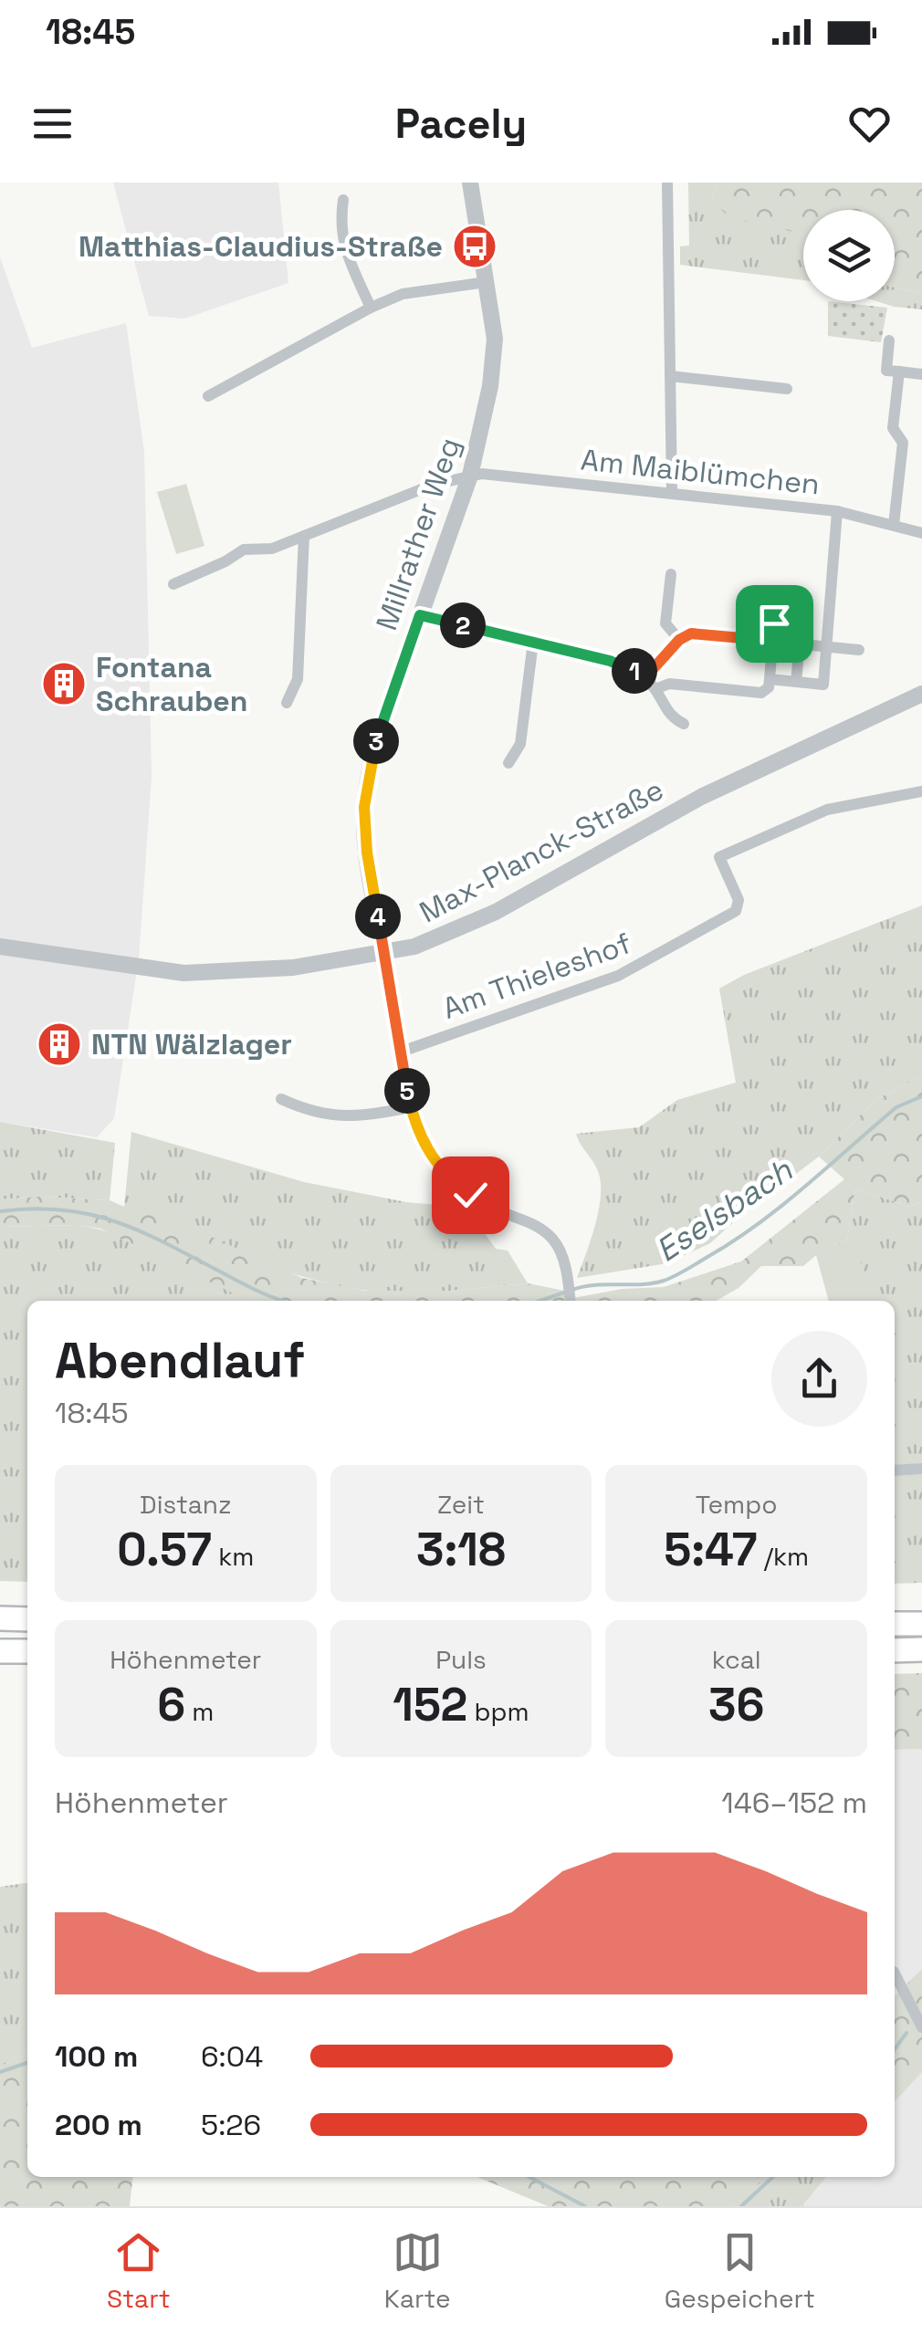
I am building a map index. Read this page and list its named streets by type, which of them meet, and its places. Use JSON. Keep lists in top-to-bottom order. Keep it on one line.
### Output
{"streets":{"street":["Am Maiblümchen","Millrather Weg","Max-Planck-Straße","Am Thieleshof"]},"crossings":[["Am Maiblümchen","Millrather Weg"],["Millrather Weg","Max-Planck-Straße"]],"water":["Eselsbach"],"places":{"bus stop":["Matthias-Claudius-Straße"],"building":["Fontana Schrauben","NTN Wälzlager"]},"page":{"status":"18:45","header":"Pacely","pins":["2","1","3","4","5"],"heading":["Abendlauf","18:45"],"stats":[["Distanz","0.57 km"],["Zeit","3:18"],["Tempo","5:47 /km"],["Höhenmeter","6 m"],["Puls","152 bpm"],["kcal","36"]],"chart":["Höhenmeter","146–152 m"],"list":[{"name":"100 m","note":"6:04"},{"name":"200 m","note":"5:26"}],"tabs":["Start","Karte","Gespeichert"]}}
